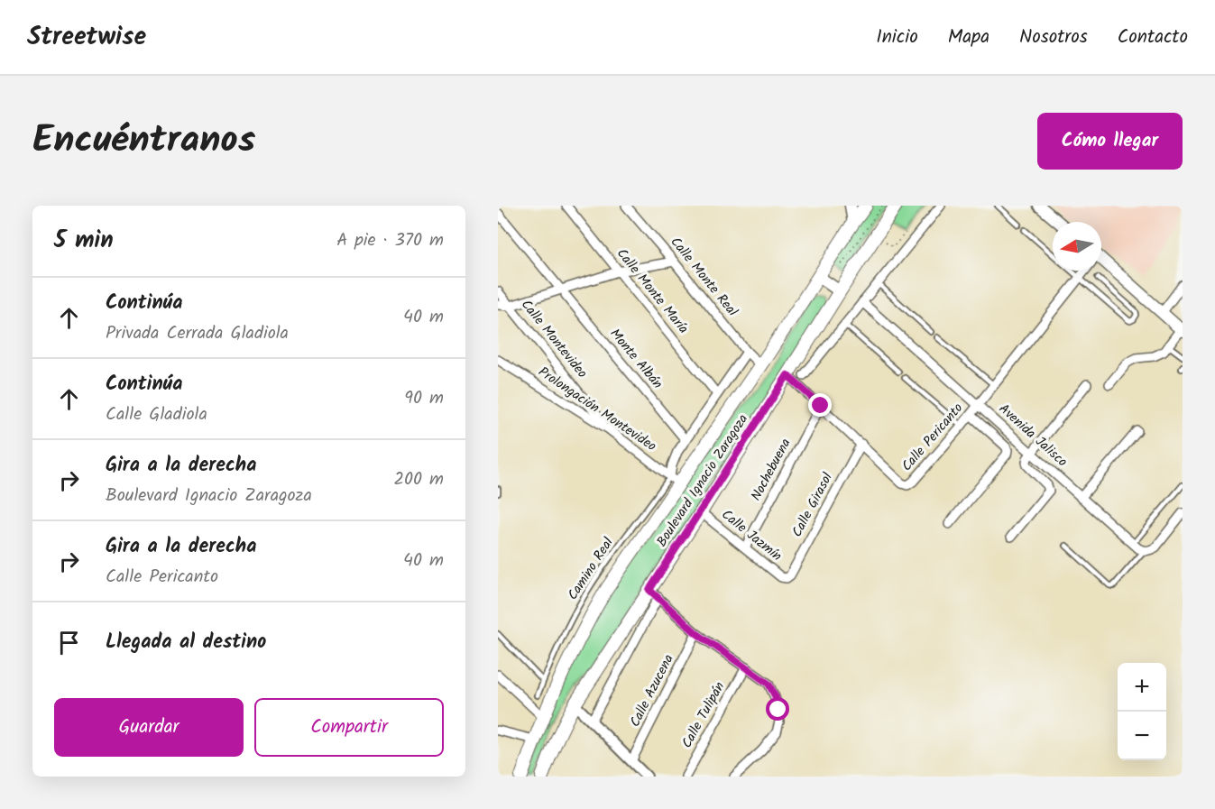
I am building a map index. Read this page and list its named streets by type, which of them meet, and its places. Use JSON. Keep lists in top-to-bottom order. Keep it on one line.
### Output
{"streets":{"main road":["Boulevard Ignacio Zaragoza"],"street":["Calle Monte Real","Calle Monte María","Calle Montevideo","Monte Albán","Prolongación Montevideo","Avenida Jalisco","Calle Pericanto","Nochebuena","Calle Girasol","Calle Jazmín","Calle Azucena","Calle Tulipán"],"lane":["Camino Real"]},"crossings":[["Calle Monte Real","Boulevard Ignacio Zaragoza"],["Calle Montevideo","Prolongación Montevideo"],["Prolongación Montevideo","Boulevard Ignacio Zaragoza"],["Prolongación Montevideo","Camino Real"],["Avenida Jalisco","Calle Pericanto"],["Calle Pericanto","Nochebuena"],["Calle Pericanto","Boulevard Ignacio Zaragoza"],["Calle Pericanto","Calle Girasol"],["Nochebuena","Calle Jazmín"],["Boulevard Ignacio Zaragoza","Calle Jazmín"],["Boulevard Ignacio Zaragoza","Camino Real"],["Calle Girasol","Calle Jazmín"]],"north":"left","page":{"header":"Streetwise","nav":["Inicio","Mapa","Nosotros","Contacto"],"title":"Encuéntranos","buttons":["Cómo llegar",["Guardar","Compartir"]],"heading":["5 min","A pie · 370 m"],"list":[["Continúa","Privada Cerrada Gladiola","40 m"],["Continúa","Calle Gladiola","90 m"],["Gira a la derecha","Boulevard Ignacio Zaragoza","200 m"],["Gira a la derecha","Calle Pericanto","40 m"],"Llegada al destino"],"map_buttons":["+","−"]}}
